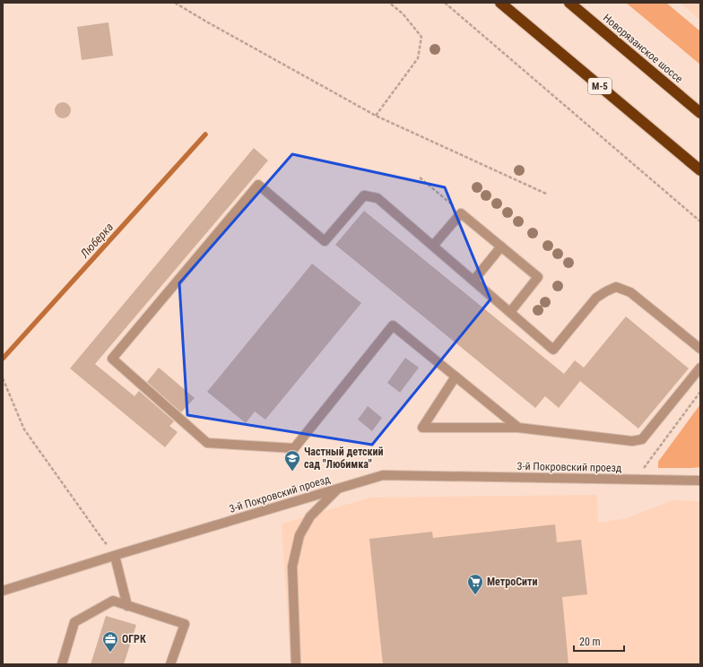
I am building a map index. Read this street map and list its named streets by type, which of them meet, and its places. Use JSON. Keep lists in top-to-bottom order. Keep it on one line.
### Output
{"streets":{"highway":["Новорязанское шоссе","М-5"],"street":["3-й Покровский проезд"]},"water":["Люберка"],"places":{"school or university":["Частный детский сад \"Любимка\""],"supermarket":["МетроСити"],"office":["ОГРК"]},"scale_bar":"20 m"}
